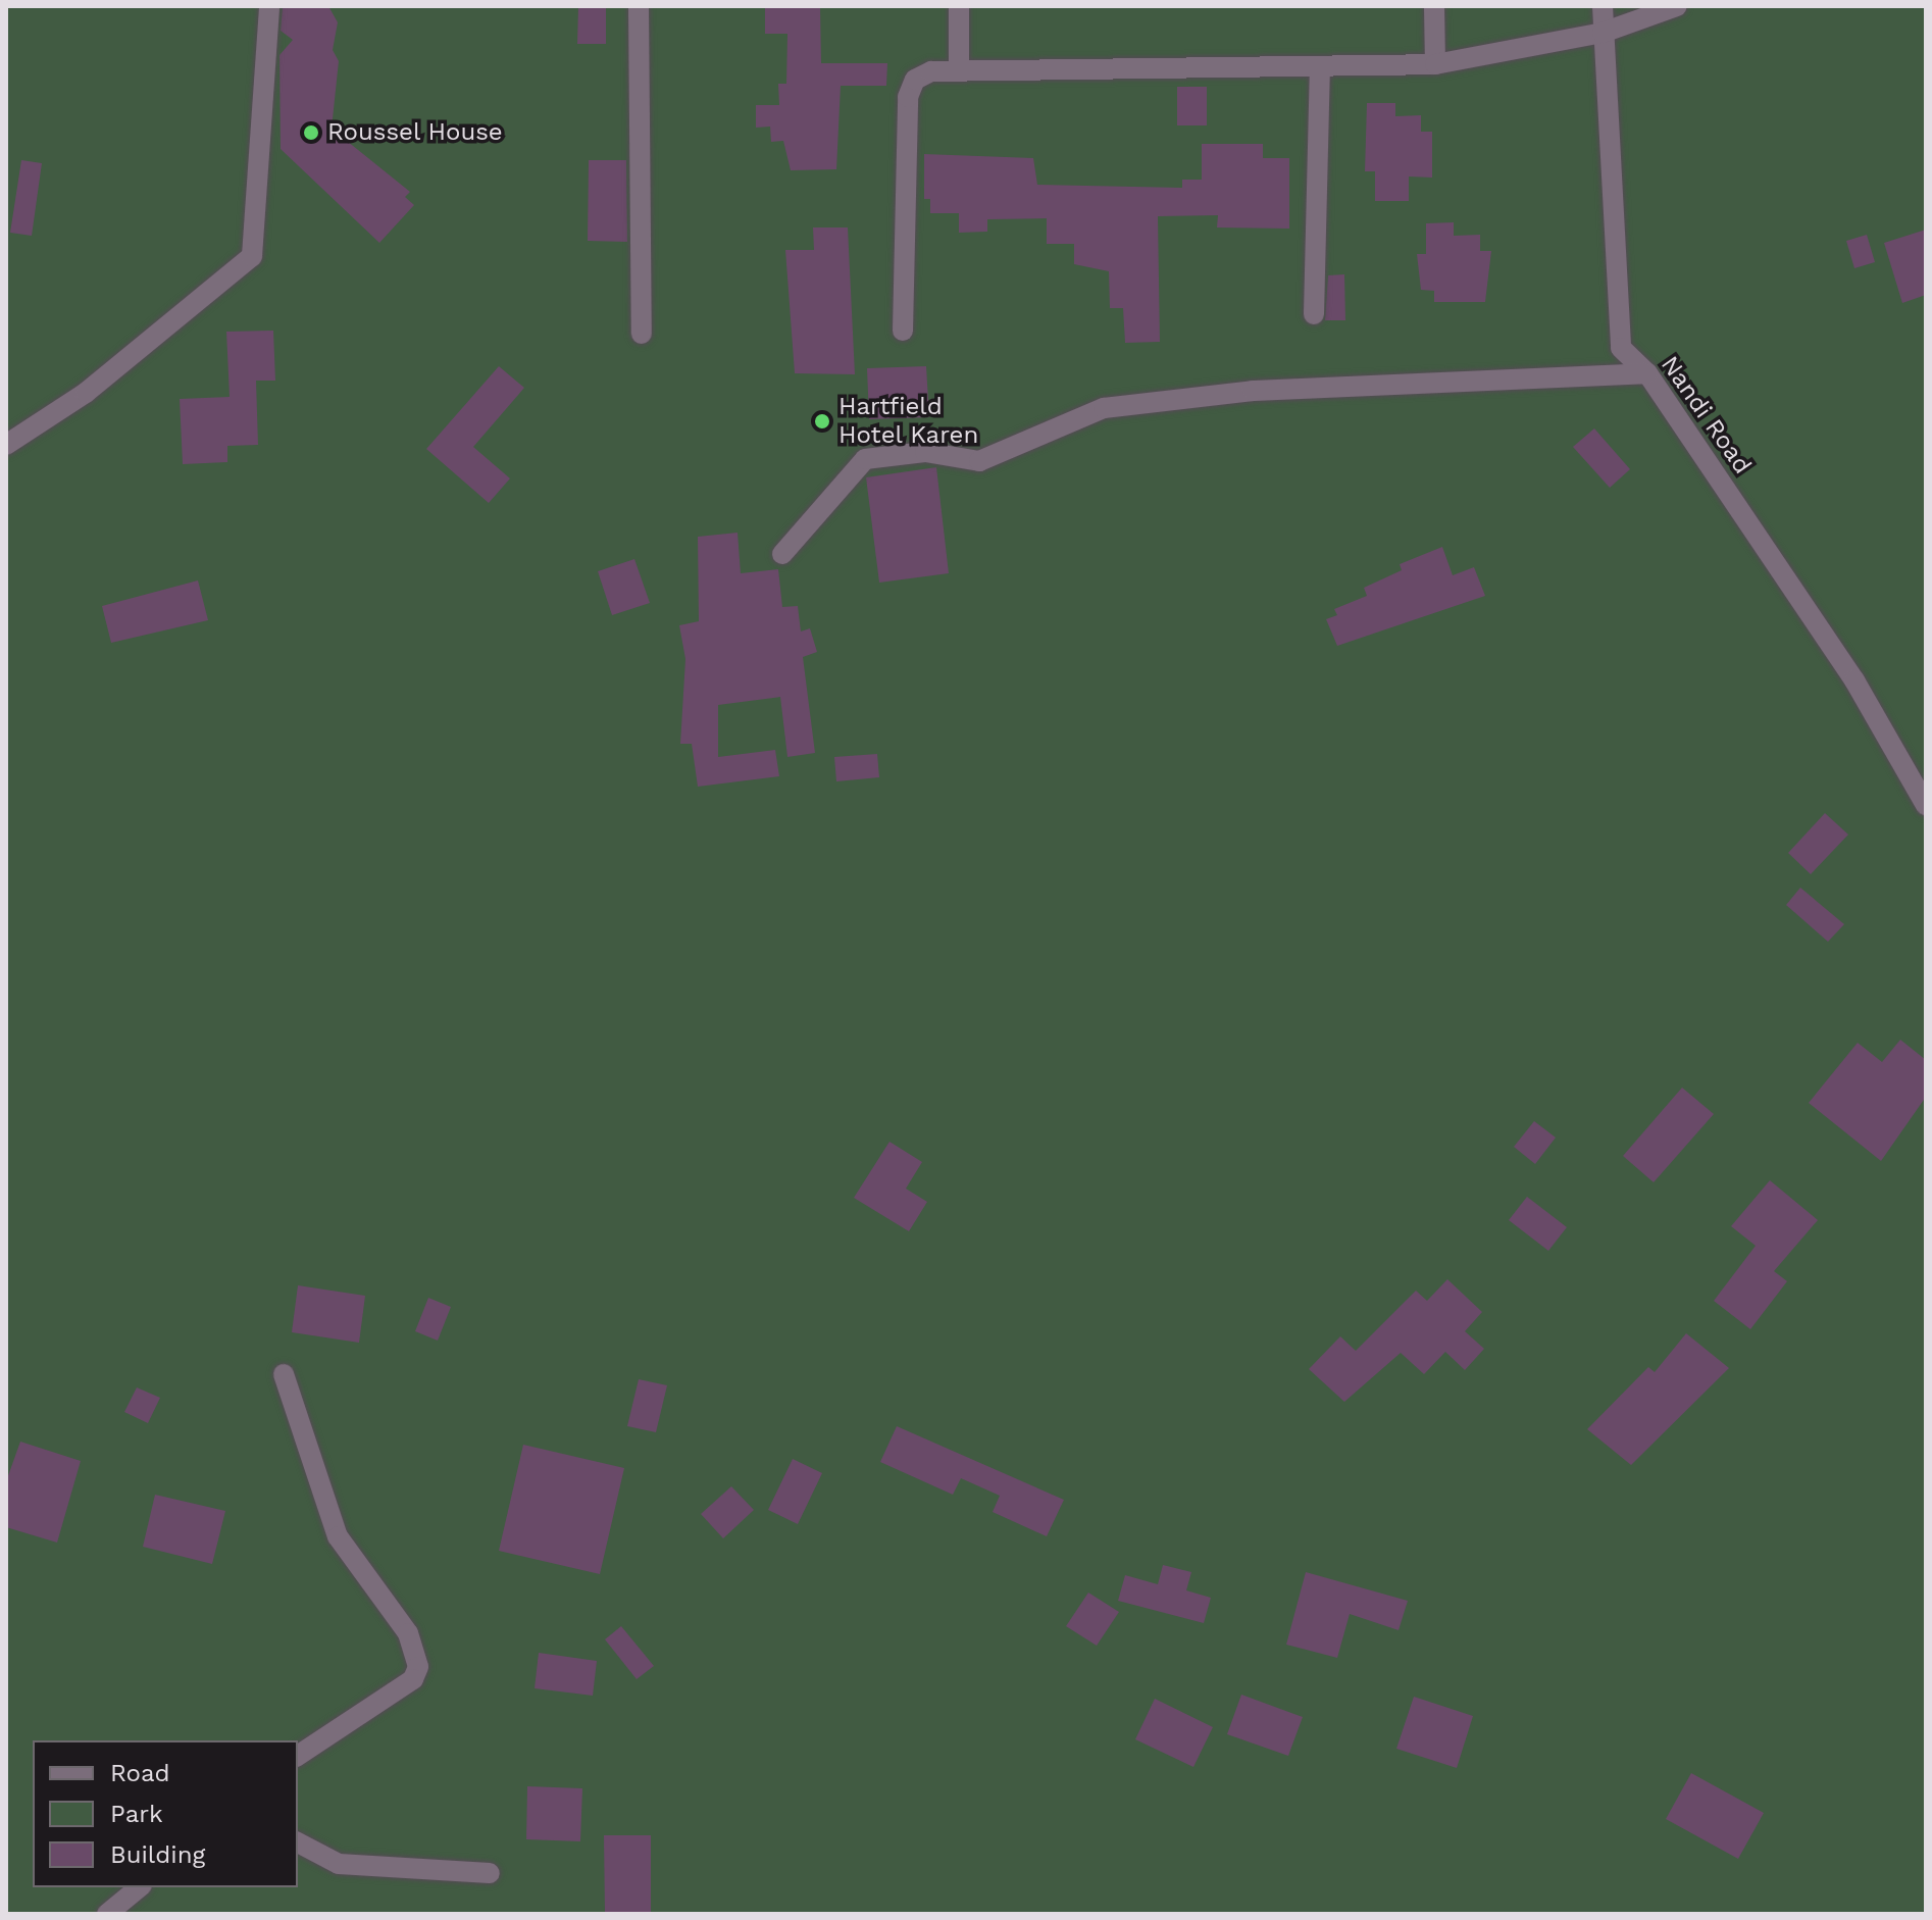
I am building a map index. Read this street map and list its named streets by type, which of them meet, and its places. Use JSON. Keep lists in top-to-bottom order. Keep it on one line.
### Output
{"streets":{"street":["Nandi Road"]},"places":["Roussel House","Hartfield Hotel Karen"],"legend":["Road","Park","Building"]}
